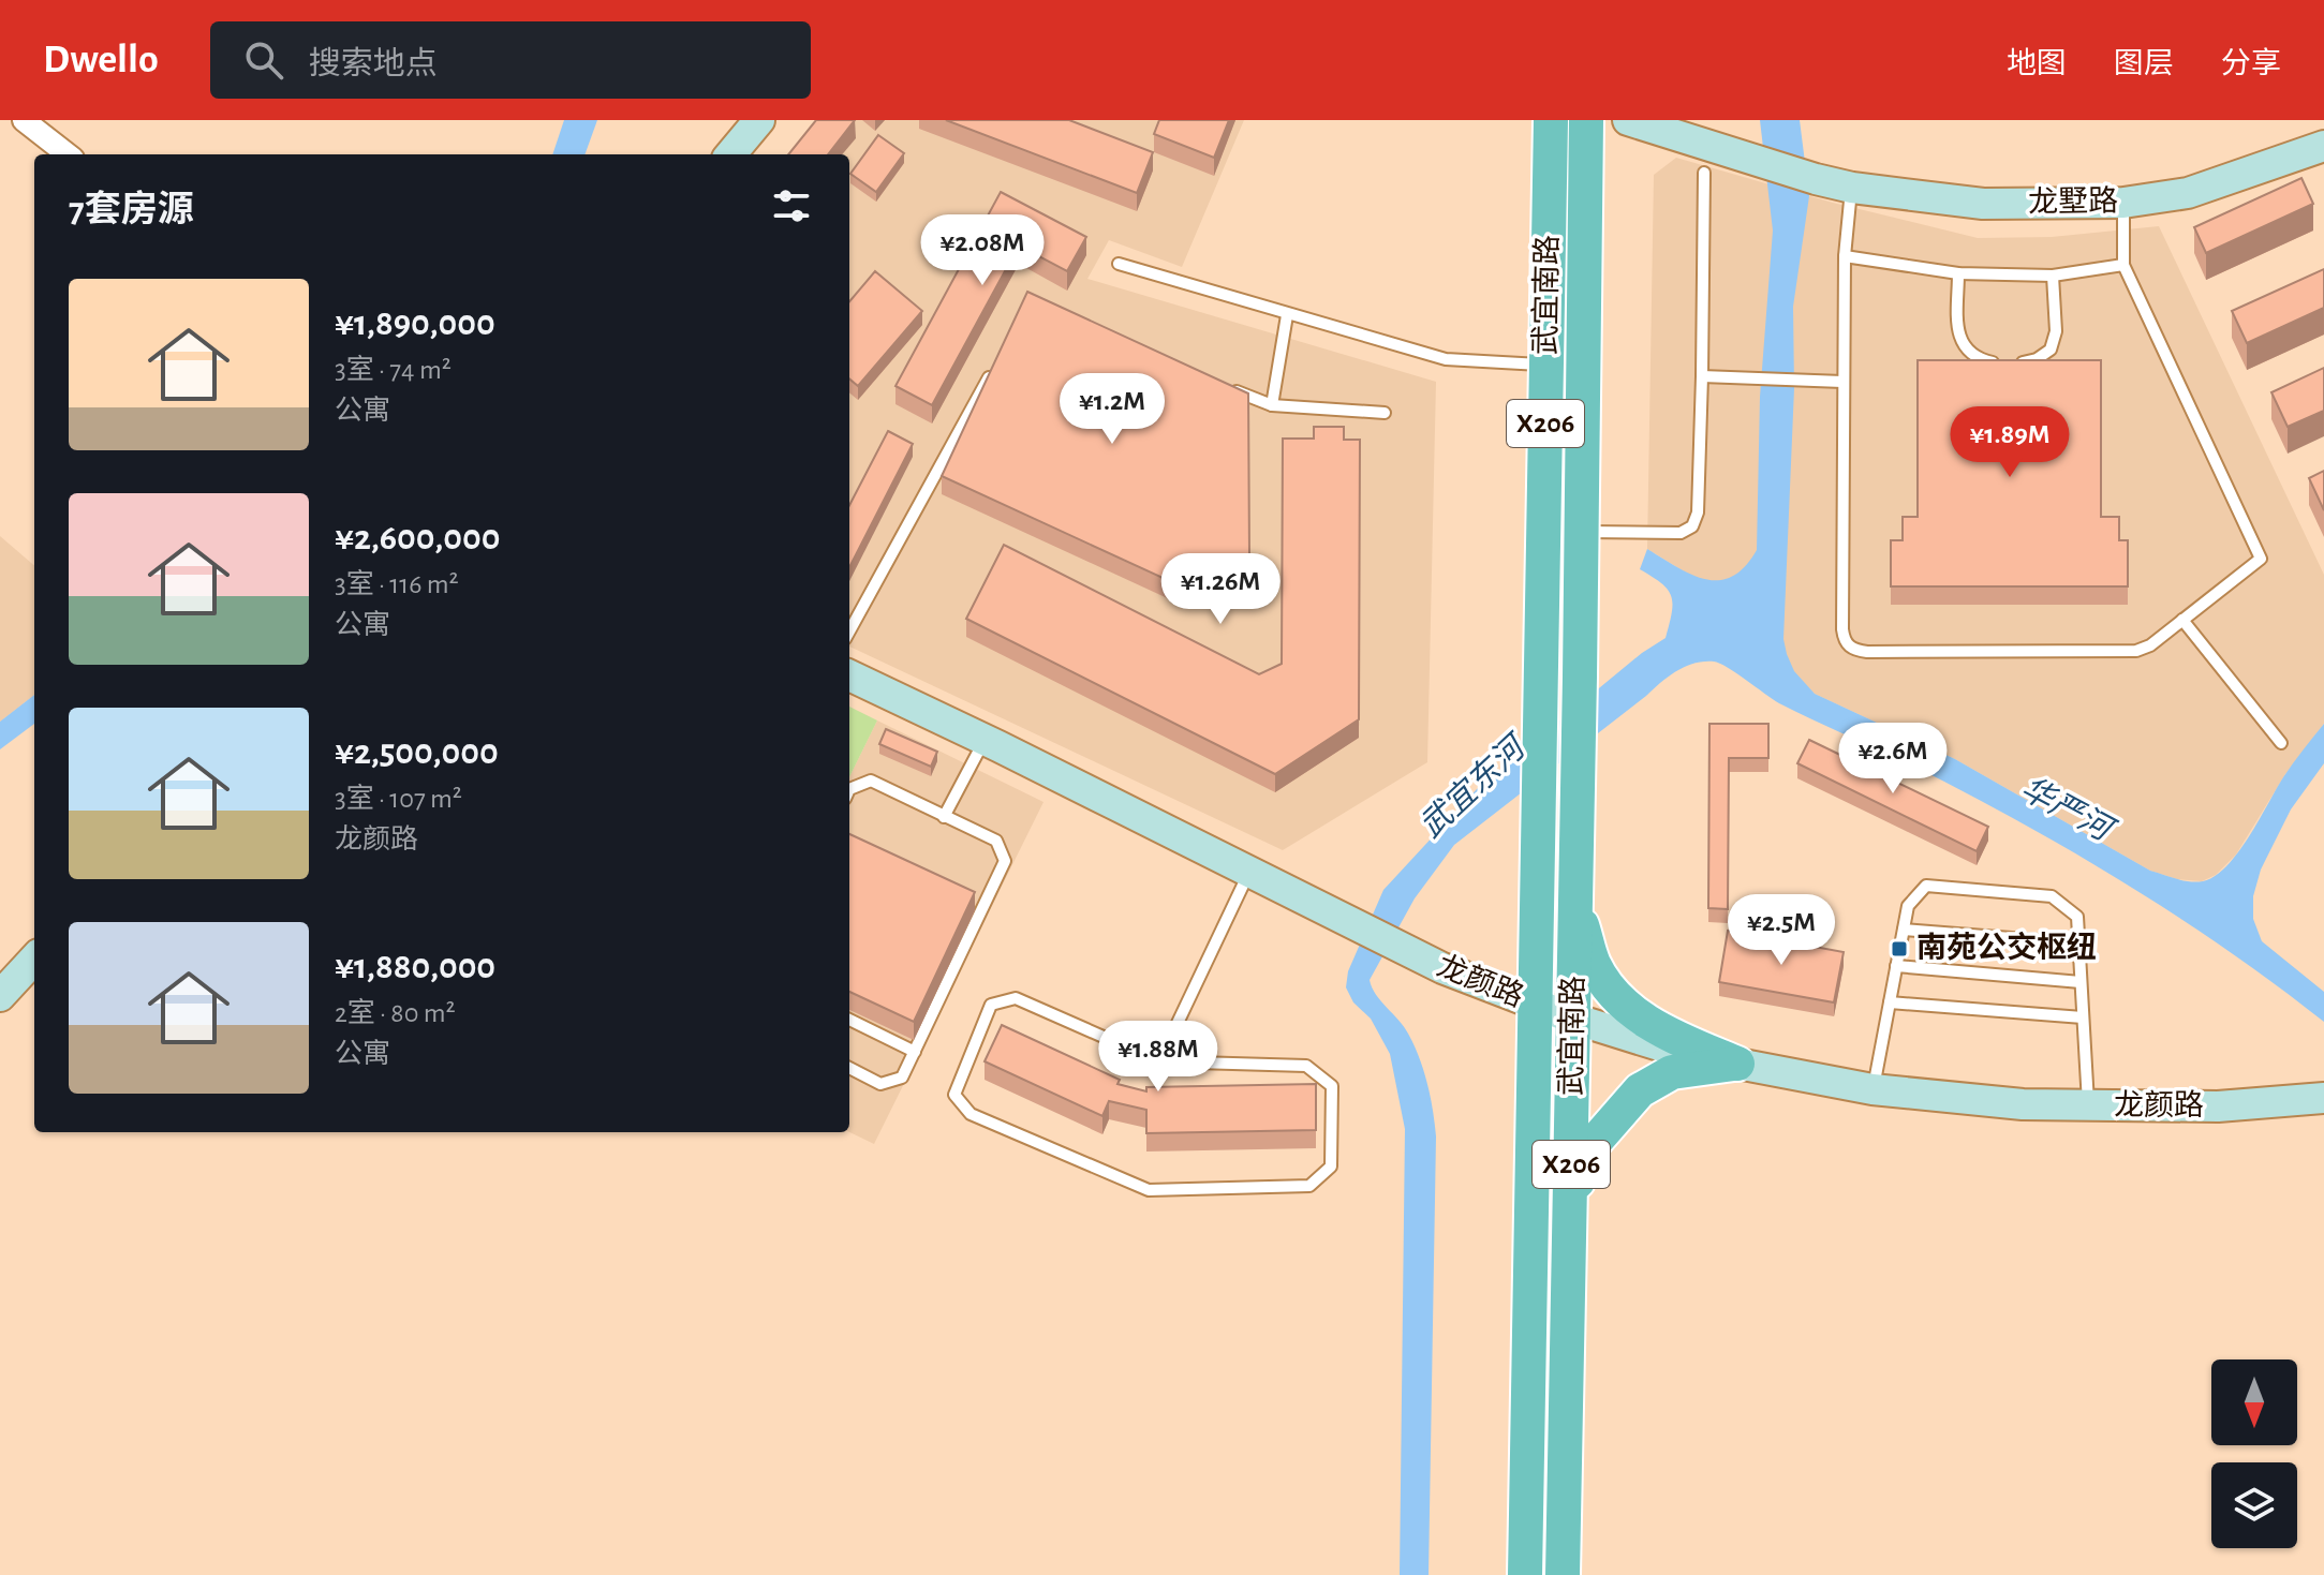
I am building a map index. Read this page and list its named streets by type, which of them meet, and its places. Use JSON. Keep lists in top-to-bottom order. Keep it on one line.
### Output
{"streets":{"main road":["武宜南路","X206"],"street":["龙墅路","龙颜路"]},"crossings":[["武宜南路","龙颜路"]],"water":["武宜东河","华严河"],"places":{"transit":["南苑公交枢纽"]},"north":"bottom","page":{"header":"Dwello","search":"搜索地点","nav":["地图","图层","分享"],"heading":"7套房源","price":["¥2.08M","¥1.2M","¥1.89M","¥1.26M","¥2.6M","¥2.5M","¥1.88M"],"list":[{"name":"¥1,890,000","note":"3室 · 74 m² · 公寓"},{"name":"¥2,600,000","note":"3室 · 116 m² · 公寓"},{"name":"¥2,500,000","note":"3室 · 107 m² · 龙颜路"},{"name":"¥1,880,000","note":"2室 · 80 m² · 公寓"}]}}
